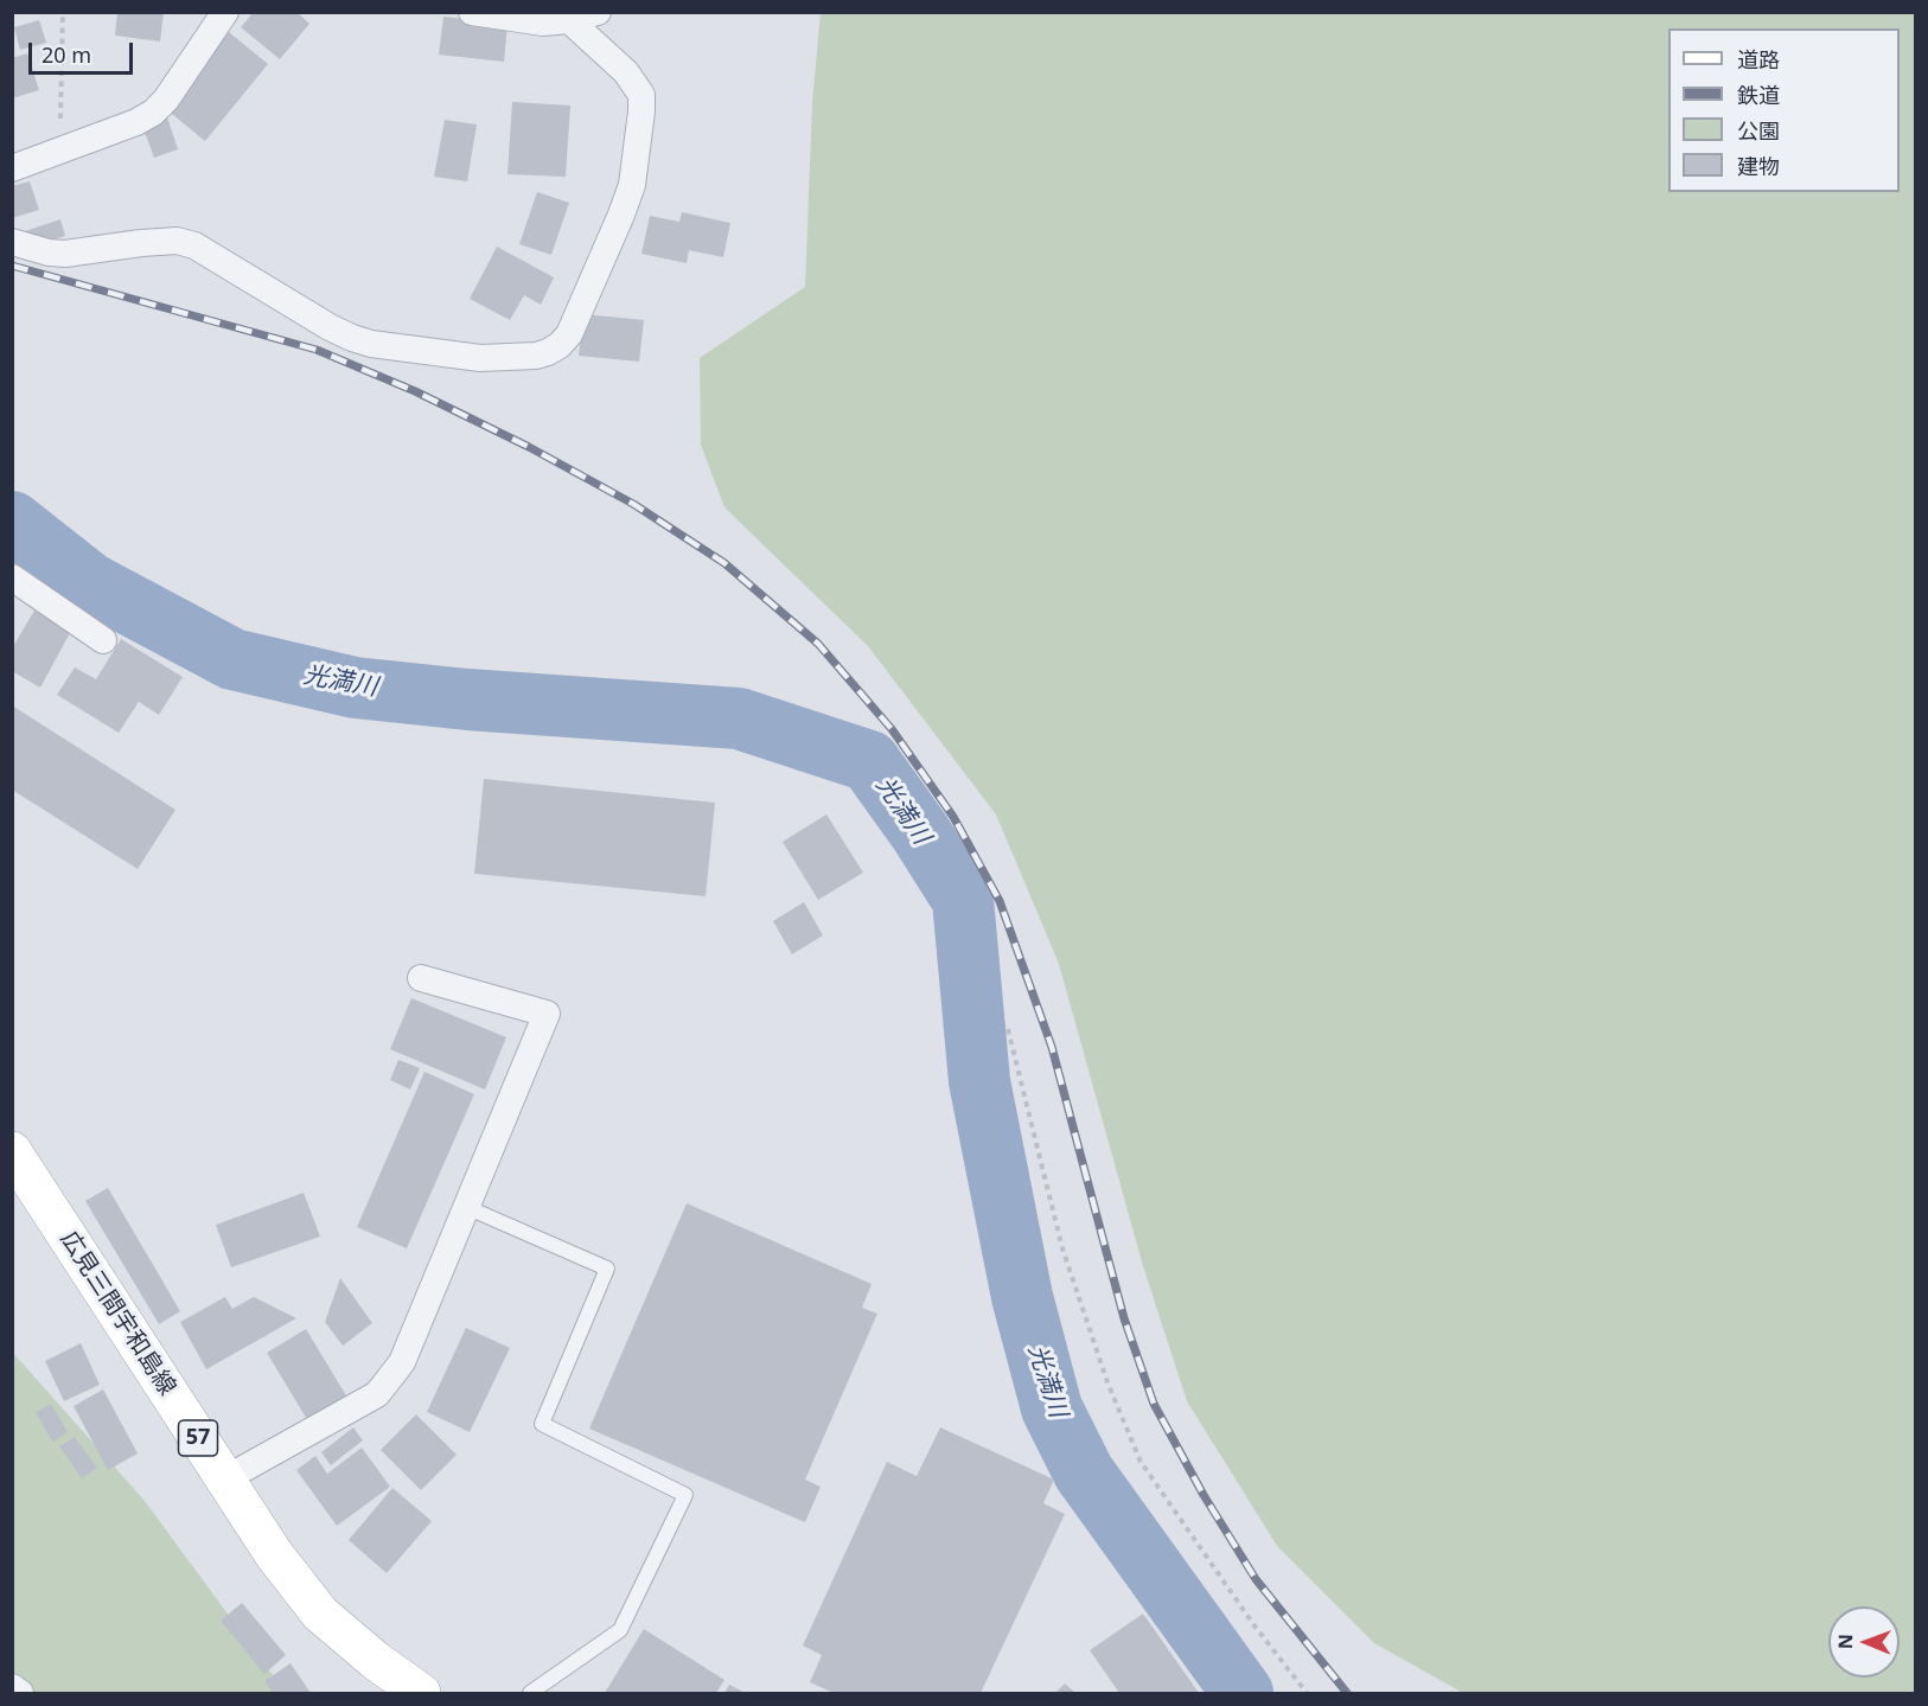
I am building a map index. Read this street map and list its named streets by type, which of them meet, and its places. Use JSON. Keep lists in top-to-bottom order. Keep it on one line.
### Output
{"streets":{"main road":["広見三間宇和島線","57"]},"water":["光満川"],"legend":["道路","鉄道","公園","建物"],"scale_bar":"20 m","north":"left"}
